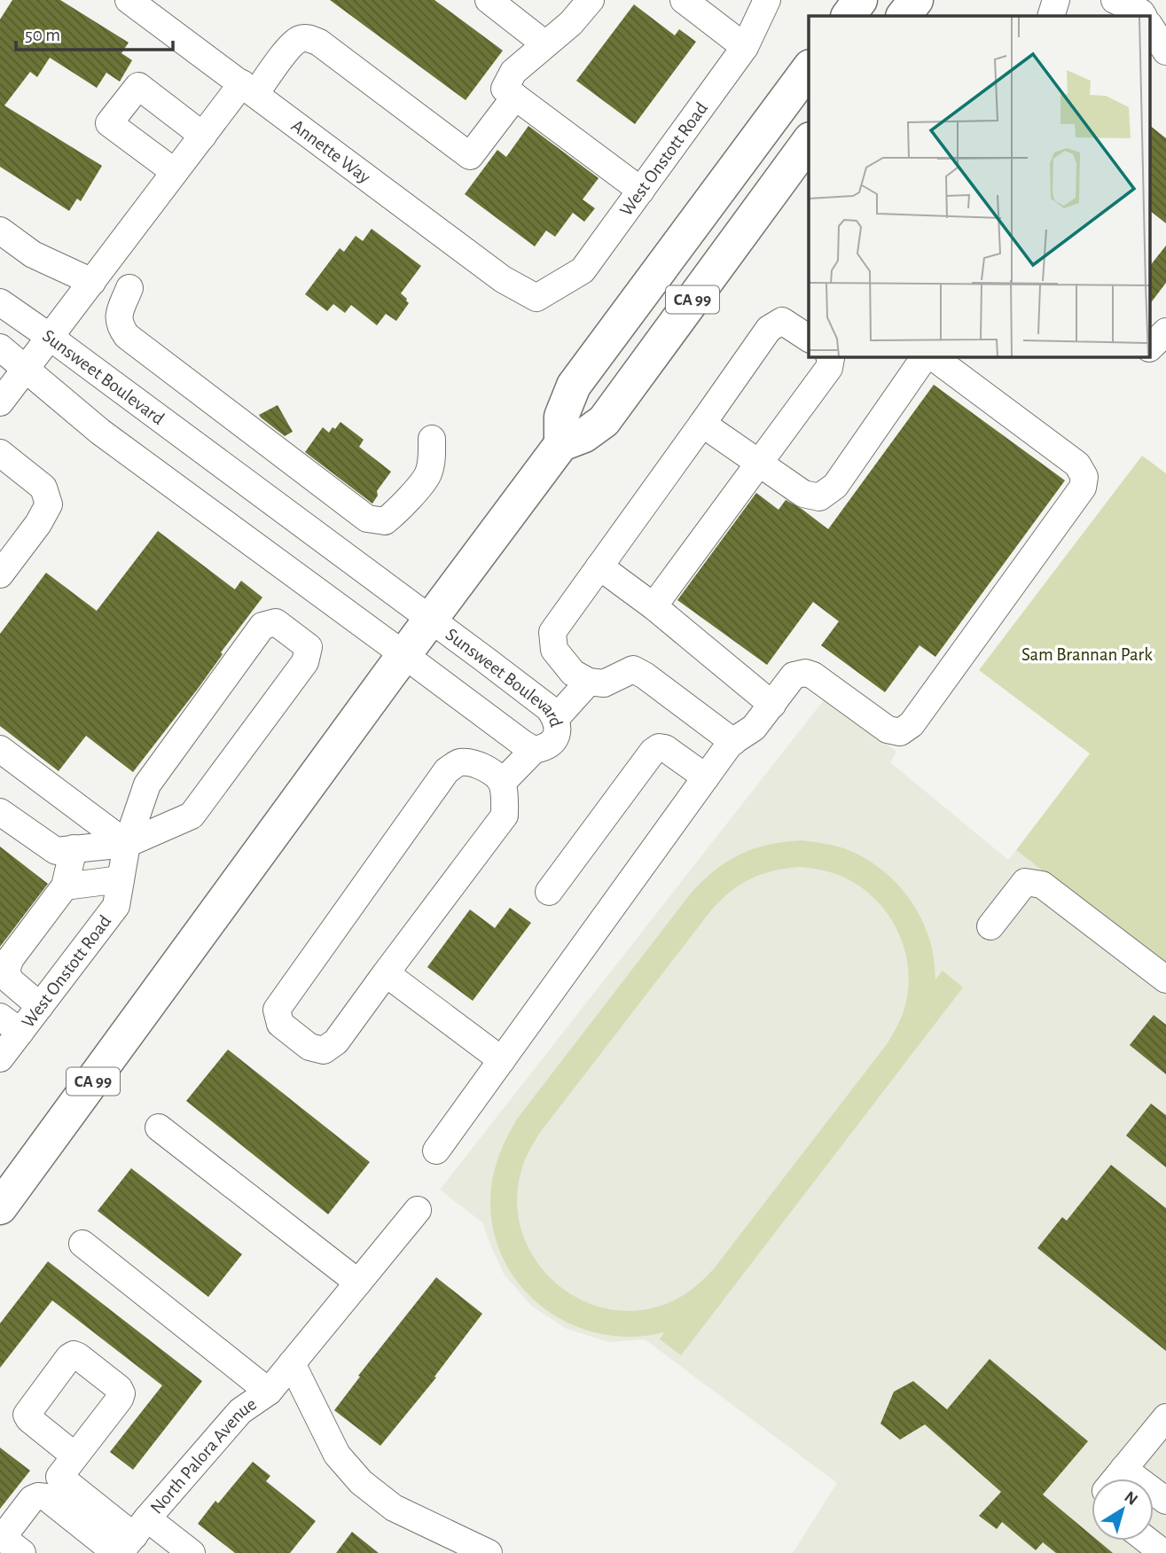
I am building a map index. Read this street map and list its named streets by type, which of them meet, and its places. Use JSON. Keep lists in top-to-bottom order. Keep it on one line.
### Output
{"streets":{"highway":["CA 99"],"street":["Annette Way","West Onstott Road","Sunsweet Boulevard","North Palora Avenue"]},"crossings":[["Annette Way","West Onstott Road"],["CA 99","Sunsweet Boulevard"]],"parks":["Sam Brannan Park"],"scale_bar":"50 m","north":"top right"}
